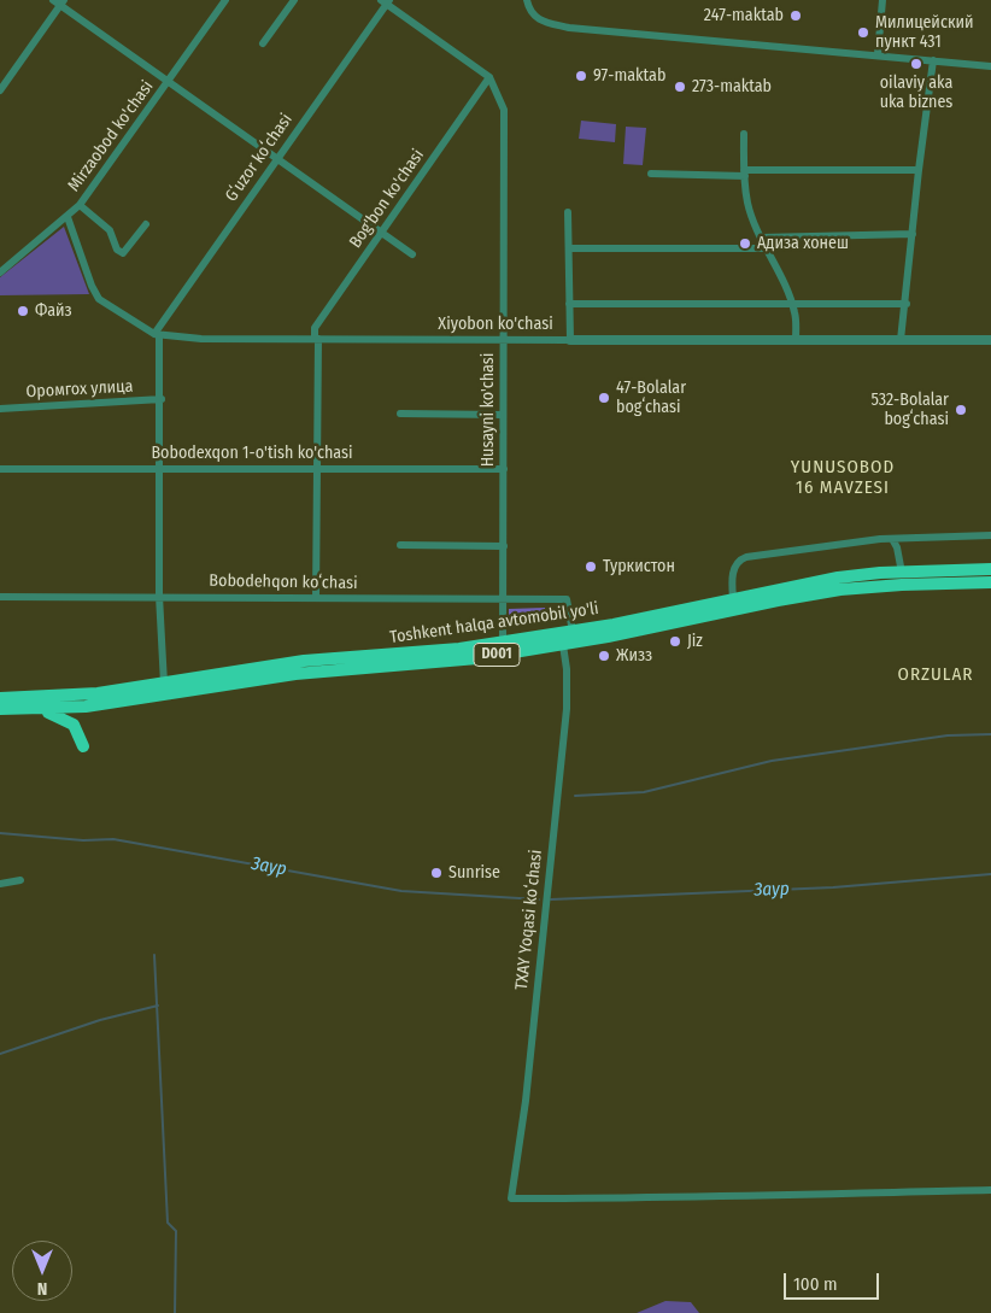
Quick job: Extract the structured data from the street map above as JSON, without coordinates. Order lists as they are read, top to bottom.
{
  "streets": {
    "highway": ["Toshkent halqa avtomobil yo'li", "D001"],
    "street": [
      "Mirzaobod ko'chasi",
      "Gʻuzor koʻchasi",
      "Bog'bon ko'chasi",
      "Xiyobon ko'chasi",
      "Оромгох улица",
      "Husayni ko'chasi",
      "Bobodexqon 1-o'tish ko'chasi",
      "Bobodehqon koʻchasi",
      "TXAY Yoqasi koʻchasi"
    ]
  },
  "crossings": [
    ["Gʻuzor koʻchasi", "Xiyobon ko'chasi"],
    ["Bog'bon ko'chasi", "Xiyobon ko'chasi"],
    ["Bog'bon ko'chasi", "Husayni ko'chasi"],
    ["Bog'bon ko'chasi", "Bobodexqon 1-o'tish ko'chasi"],
    ["Bog'bon ko'chasi", "Bobodehqon koʻchasi"],
    ["Xiyobon ko'chasi", "Husayni ko'chasi"],
    ["Husayni ko'chasi", "Bobodexqon 1-o'tish ko'chasi"],
    ["Husayni ko'chasi", "Bobodehqon koʻchasi"],
    ["Husayni ko'chasi", "Toshkent halqa avtomobil yo'li"],
    ["Bobodehqon koʻchasi", "Toshkent halqa avtomobil yo'li"],
    ["Toshkent halqa avtomobil yo'li", "TXAY Yoqasi koʻchasi"]
  ],
  "districts": ["YUNUSOBOD 16 MAVZESI", "ORZULAR"],
  "water": ["Заур"],
  "places": [
    "247-maktab",
    "Милицейский пункт 431",
    "oilaviy aka uka biznes",
    "97-maktab",
    "273-maktab",
    "Адиза хонеш",
    "Файз",
    "47-Bolalar bogʻchasi",
    "532-Bolalar bogʻchasi",
    "Туркистон",
    "Jiz",
    "Жизз",
    "Sunrise"
  ],
  "scale_bar": "100 m",
  "north": "bottom"
}
